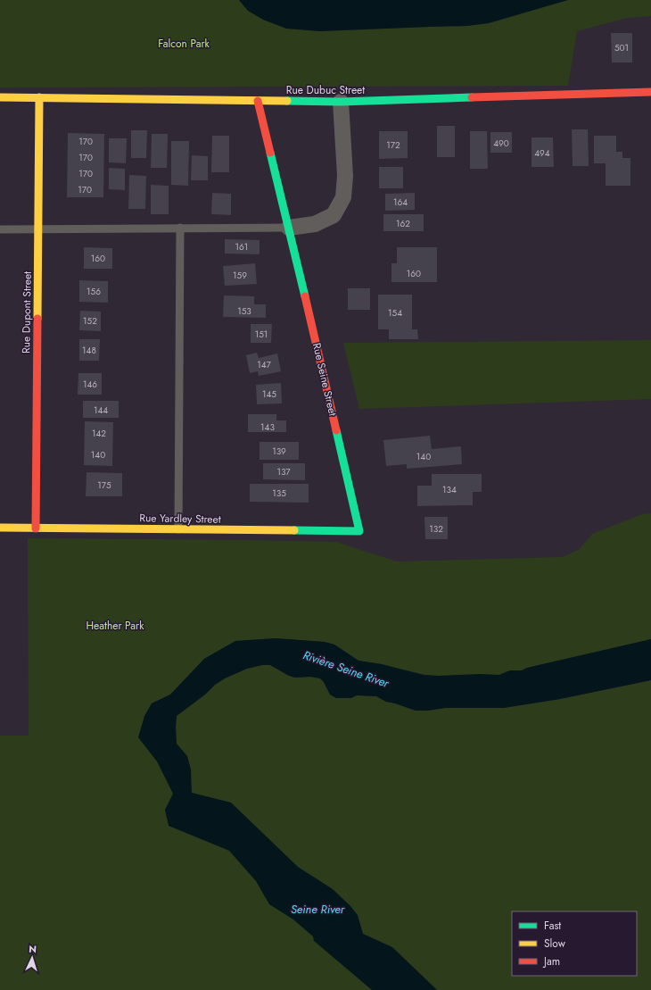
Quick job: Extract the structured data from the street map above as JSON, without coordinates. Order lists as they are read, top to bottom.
{
  "streets": {
    "street": [
      "Rue Dubuc Street",
      "Rue Dupont Street",
      "Rue Seine Street",
      "Rue Yardley Street"
    ]
  },
  "crossings": [
    ["Rue Dubuc Street", "Rue Dupont Street"],
    ["Rue Dubuc Street", "Rue Seine Street"],
    ["Rue Dupont Street", "Rue Yardley Street"],
    ["Rue Seine Street", "Rue Yardley Street"]
  ],
  "water": ["Rivière Seine River", "Seine River"],
  "parks": ["Falcon Park", "Heather Park"],
  "house_numbers": [
    "501",
    "170",
    "490",
    "172",
    "494",
    "170",
    "170",
    "170",
    "164",
    "162",
    "161",
    "160",
    "160",
    "159",
    "156",
    "153",
    "154",
    "152",
    "151",
    "148",
    "147",
    "146",
    "145",
    "144",
    "143",
    "142",
    "139",
    "140",
    "140",
    "137",
    "175",
    "134",
    "135",
    "132"
  ],
  "legend": ["Fast", "Slow", "Jam"],
  "north": "top"
}
